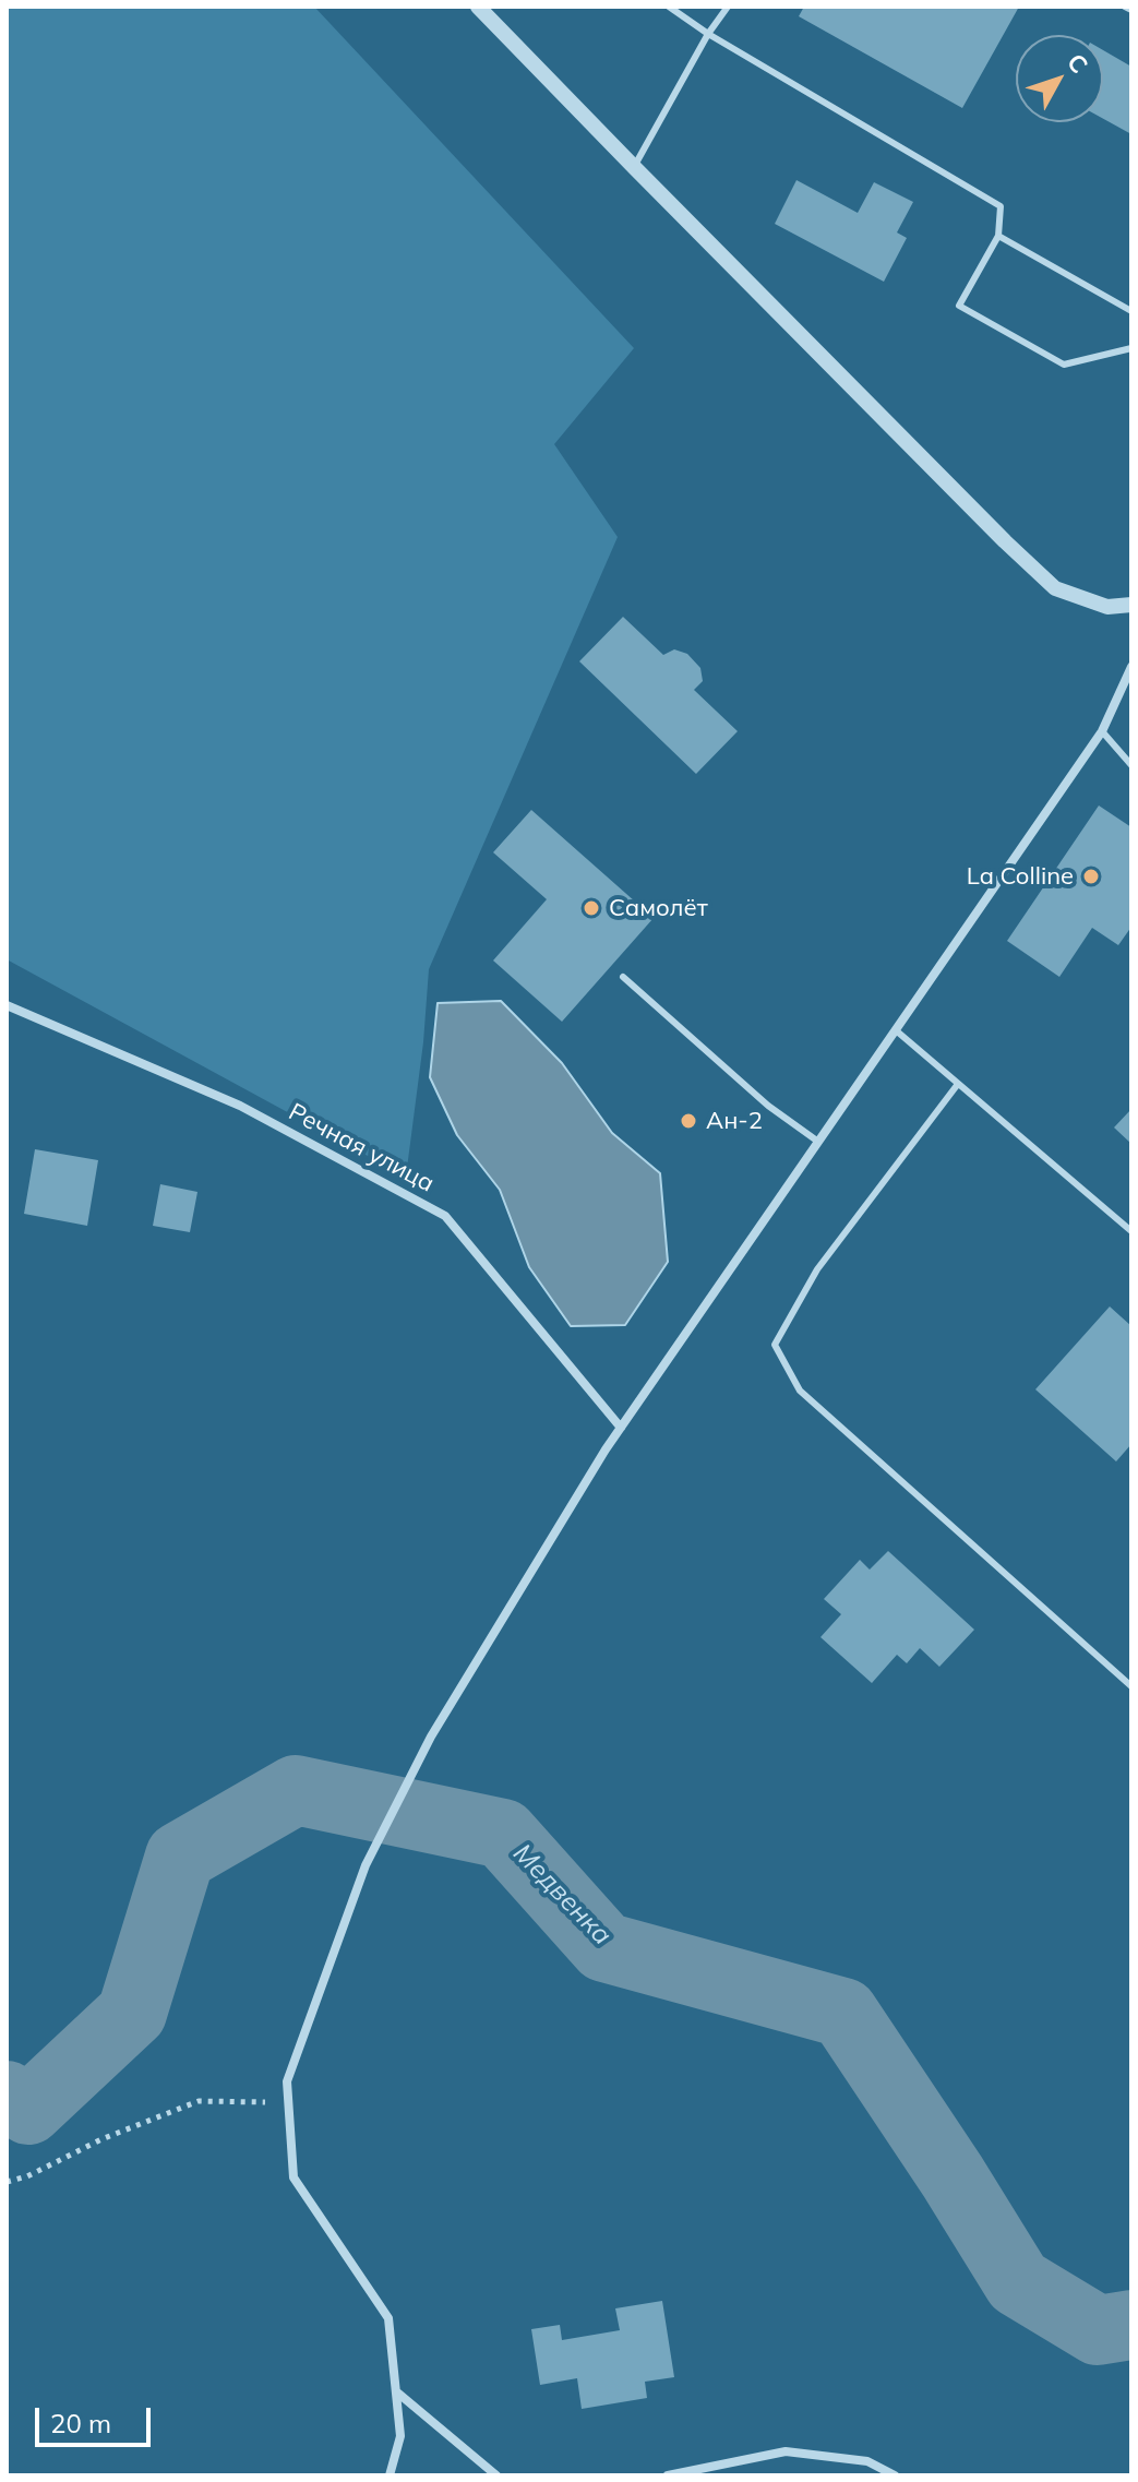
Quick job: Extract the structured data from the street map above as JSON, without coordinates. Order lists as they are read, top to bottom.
{
  "streets": {
    "street": ["Речная улица"]
  },
  "water": ["Медвенка"],
  "places": ["La Colline", "Самолёт", "Ан-2"],
  "scale_bar": "20 m",
  "north": "top right"
}
